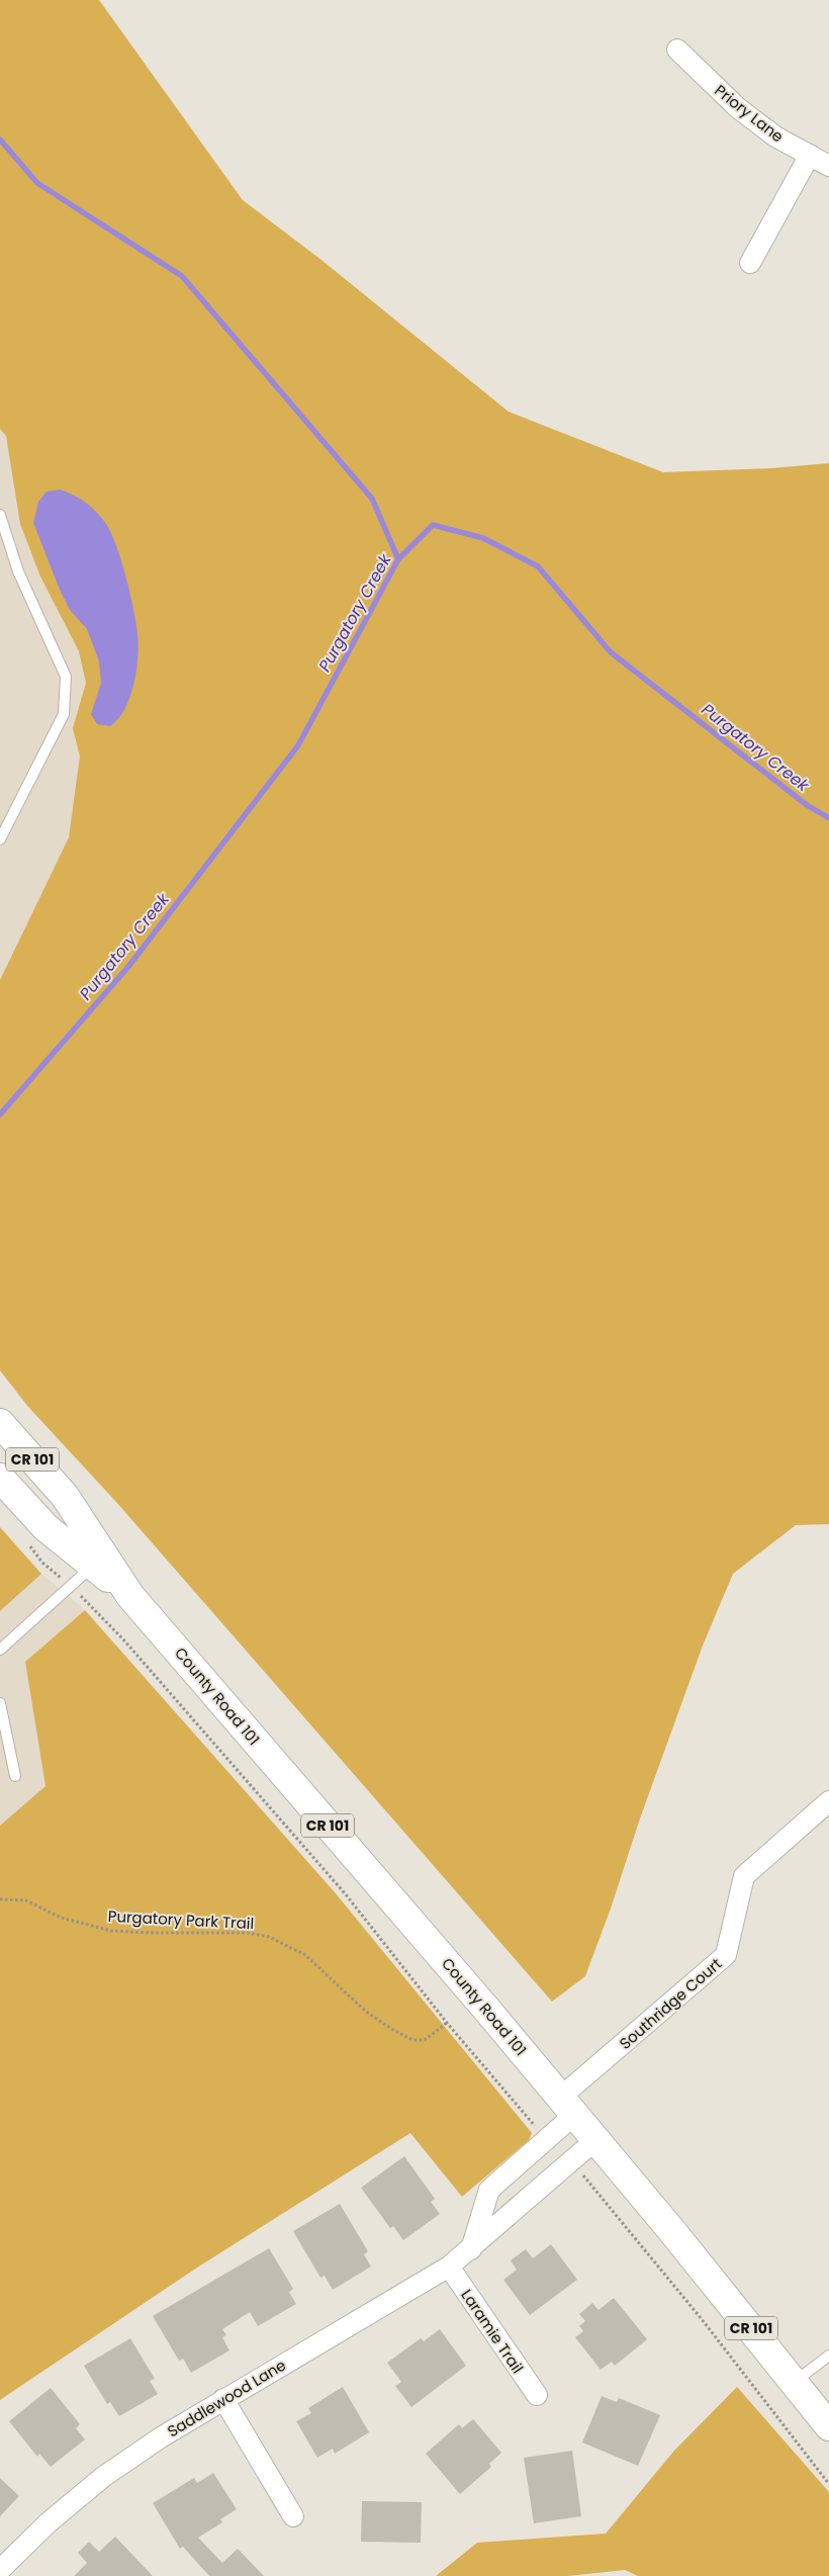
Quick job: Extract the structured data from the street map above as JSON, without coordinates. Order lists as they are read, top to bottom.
{
  "streets": {
    "main road": ["CR 101", "County Road 101"],
    "street": [
      "Priory Lane",
      "Southridge Court",
      "Laramie Trail",
      "Saddlewood Lane"
    ],
    "path": ["Purgatory Park Trail"]
  },
  "crossings": [
    ["County Road 101", "Southridge Court"],
    ["County Road 101", "Saddlewood Lane"],
    ["Laramie Trail", "Saddlewood Lane"]
  ],
  "water": ["Purgatory Creek"]
}
